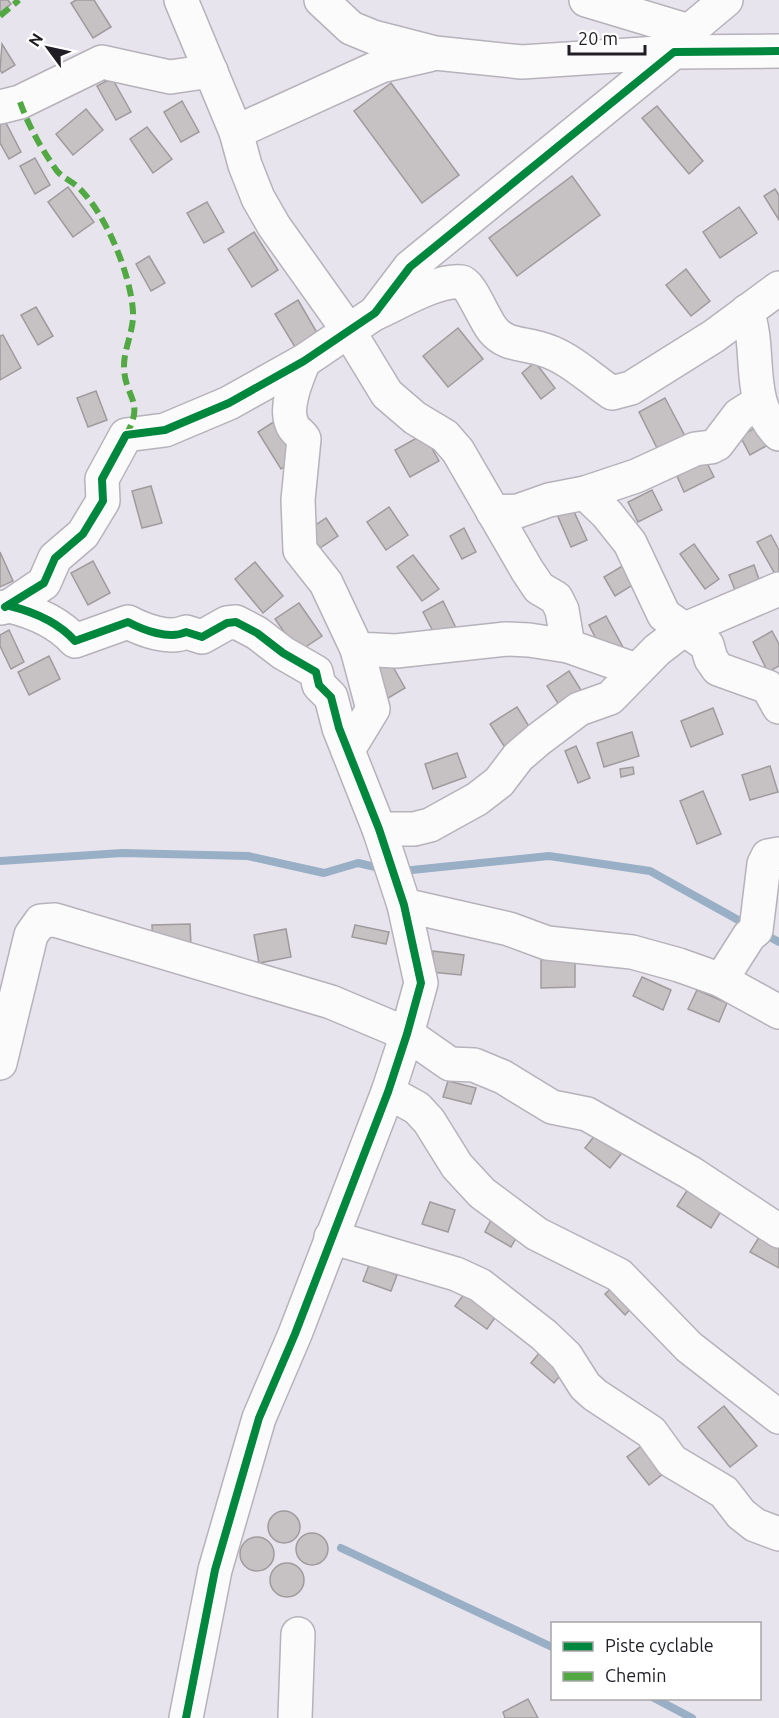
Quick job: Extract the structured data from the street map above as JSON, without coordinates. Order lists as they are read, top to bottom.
{
  "legend": ["Piste cyclable", "Chemin"],
  "scale_bar": "20 m",
  "north": "top left"
}
